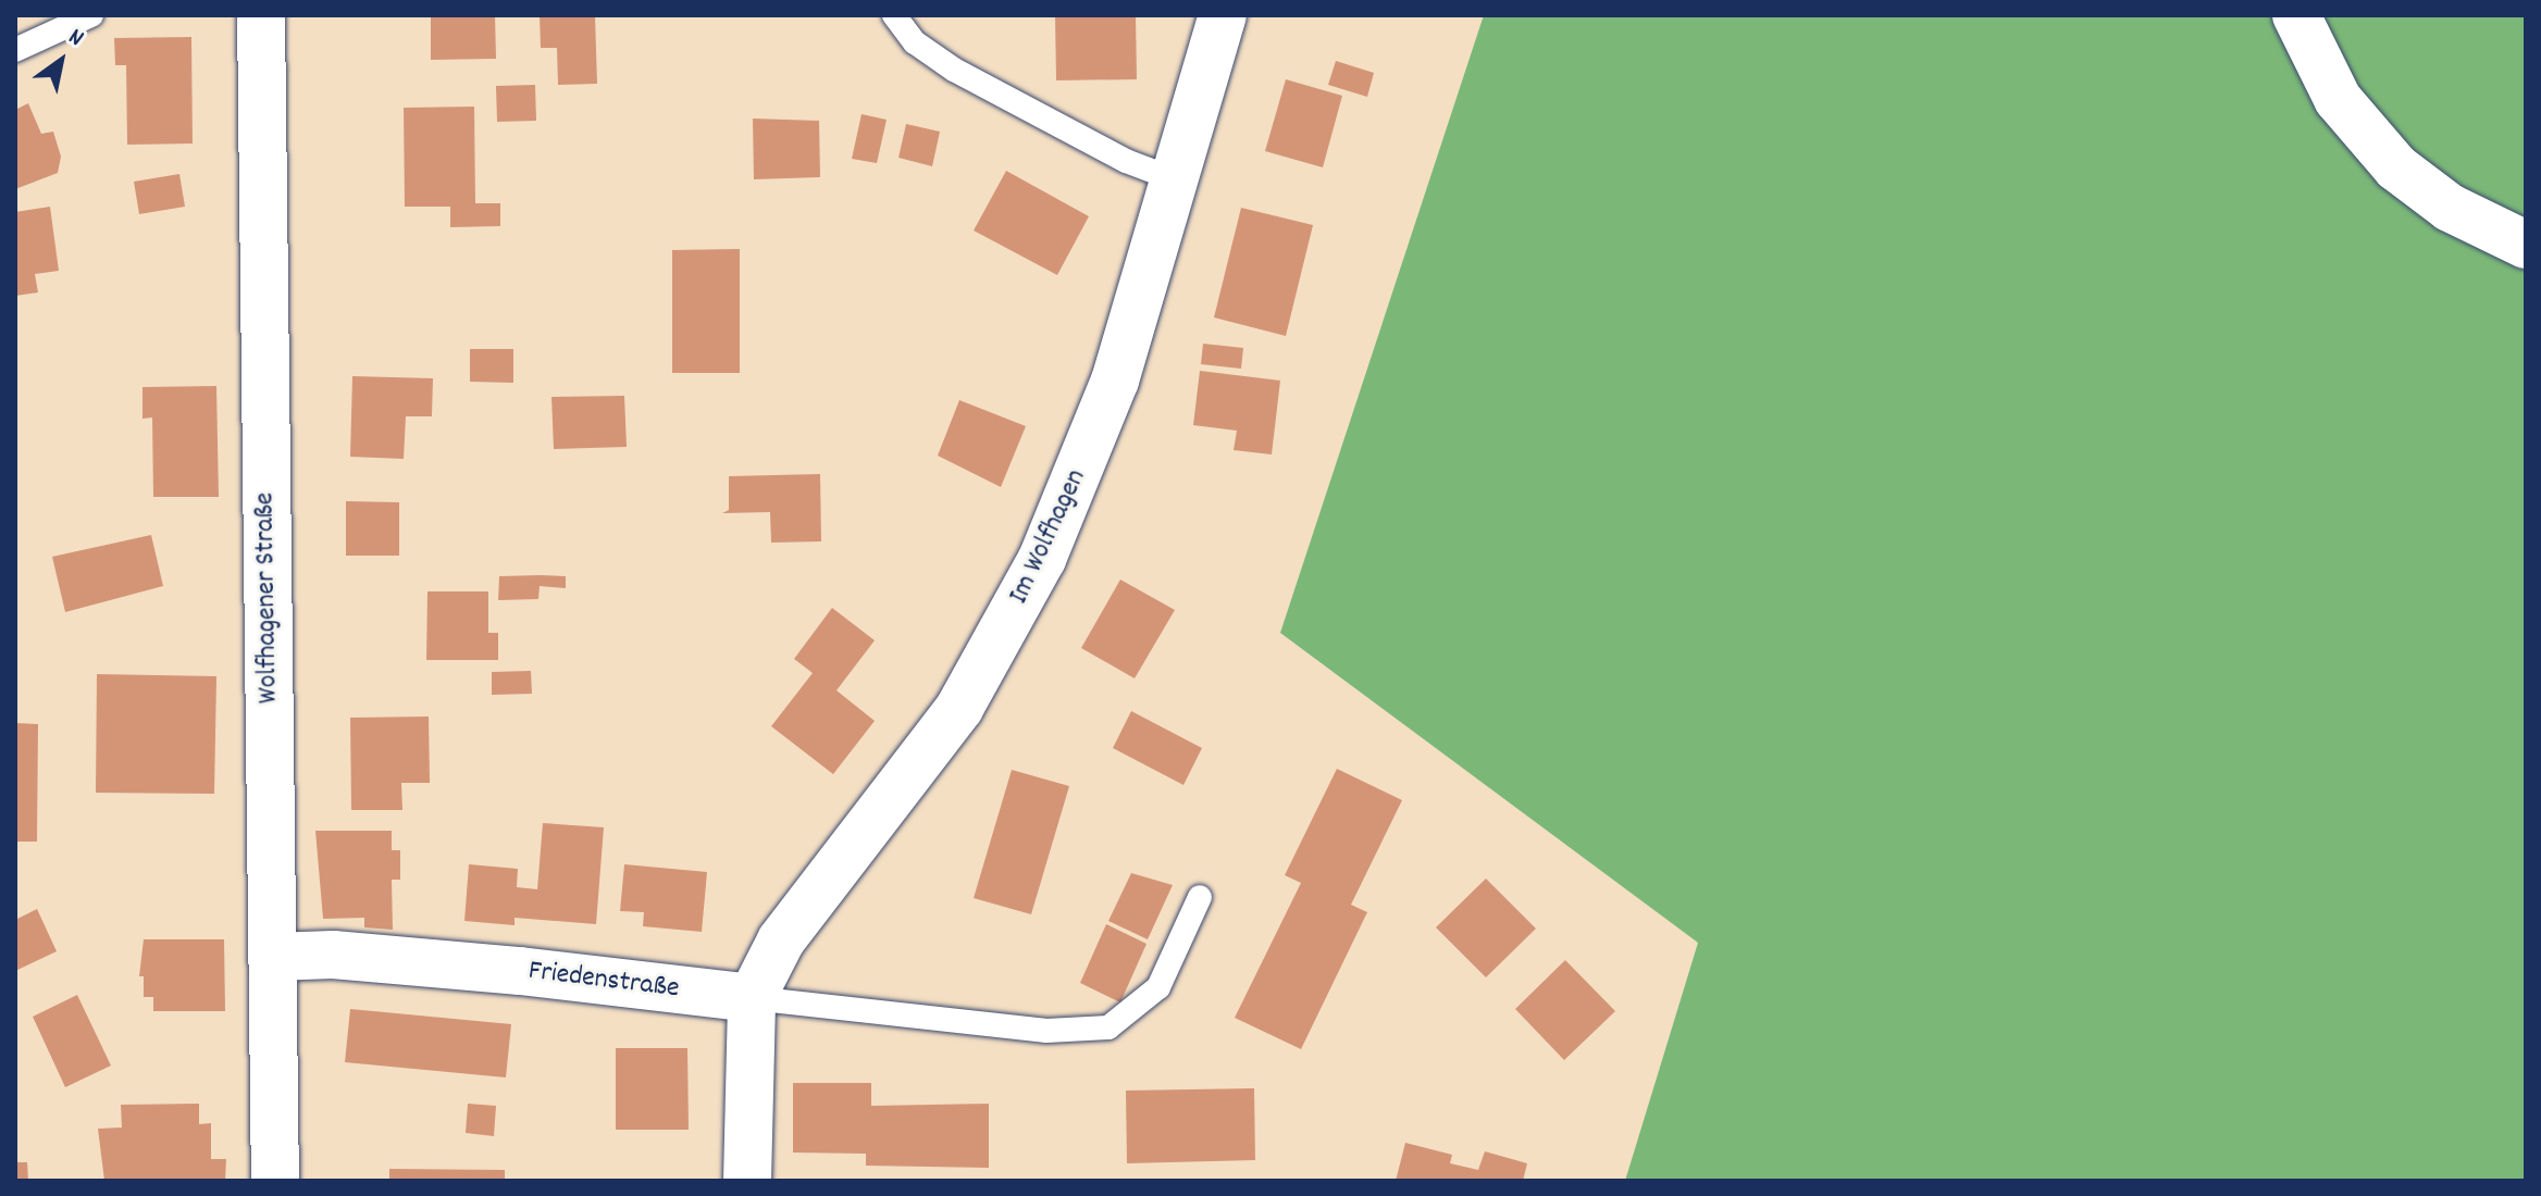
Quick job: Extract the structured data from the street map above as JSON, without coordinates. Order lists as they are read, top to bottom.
{
  "streets": {
    "street": ["Im Wolfhagen", "Wolfhagener Straße", "Friedenstraße"]
  },
  "crossings": [
    ["Im Wolfhagen", "Friedenstraße"],
    ["Wolfhagener Straße", "Friedenstraße"]
  ],
  "north": "top right"
}
